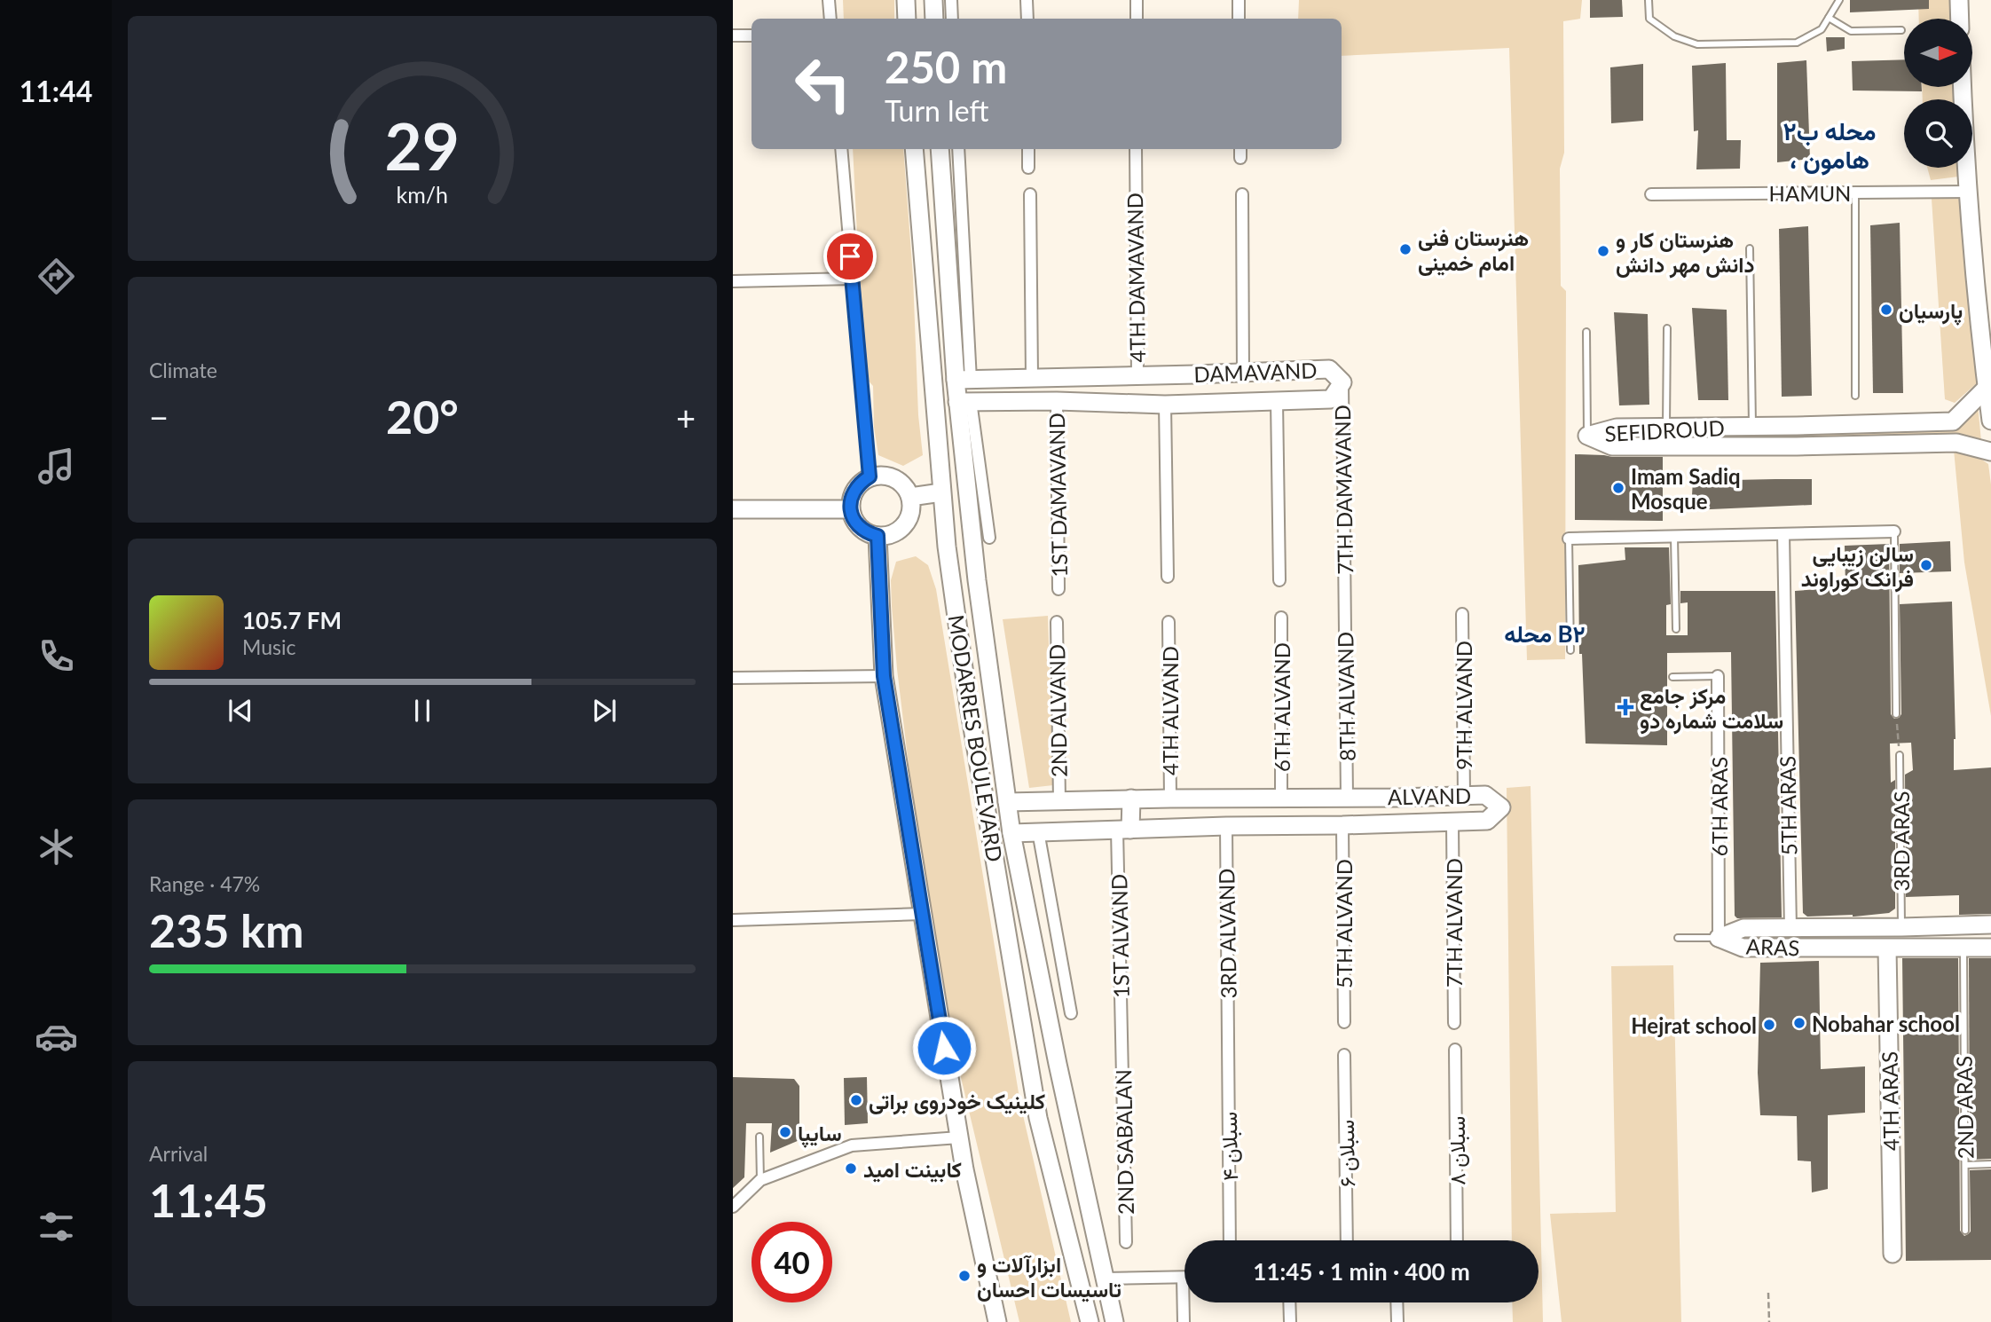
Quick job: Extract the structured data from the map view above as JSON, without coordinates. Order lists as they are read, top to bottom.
{
  "streets": {
    "street": [
      "HAMUN",
      "4TH DAMAVAND",
      "DAMAVAND",
      "SEFIDROUD",
      "7TH DAMAVAND",
      "1ST DAMAVAND",
      "8TH ALVAND",
      "9TH ALVAND",
      "6TH ALVAND",
      "2ND ALVAND",
      "4TH ALVAND",
      "MODARRES BOULEVARD",
      "ALVAND",
      "5TH ARAS",
      "6TH ARAS",
      "7TH ALVAND",
      "5TH ALVAND",
      "3RD ALVAND",
      "1ST ALVAND",
      "ARAS",
      "4TH ARAS",
      "2ND SABALAN",
      "سبلان ۴",
      "سبلان ۸",
      "سبلان ۶"
    ],
    "lane": ["3RD ARAS", "2ND ARAS"]
  },
  "crossings": [
    ["4TH DAMAVAND", "DAMAVAND"],
    ["DAMAVAND", "7TH DAMAVAND"],
    ["DAMAVAND", "1ST DAMAVAND"],
    ["DAMAVAND", "MODARRES BOULEVARD"],
    ["7TH DAMAVAND", "8TH ALVAND"],
    ["8TH ALVAND", "ALVAND"],
    ["9TH ALVAND", "ALVAND"],
    ["6TH ALVAND", "ALVAND"],
    ["2ND ALVAND", "ALVAND"],
    ["4TH ALVAND", "ALVAND"],
    ["MODARRES BOULEVARD", "ALVAND"],
    ["ALVAND", "7TH ALVAND"],
    ["ALVAND", "5TH ALVAND"],
    ["ALVAND", "3RD ALVAND"],
    ["ALVAND", "1ST ALVAND"],
    ["5TH ARAS", "ARAS"],
    ["6TH ARAS", "ARAS"],
    ["3RD ARAS", "ARAS"],
    ["3RD ALVAND", "سبلان ۴"],
    ["1ST ALVAND", "2ND SABALAN"],
    ["ARAS", "4TH ARAS"],
    ["ARAS", "2ND ARAS"]
  ],
  "districts": ["محله ب۲ ، هامون", "محله B۲"],
  "places": {
    "other": [
      "هنرستان فنی امام خمینی",
      "هنرستان کار و دانش مهر دانش",
      "پارسیان",
      "Imam Sadiq Mosque",
      "سالن زیبایی فرانک کوراوند",
      "Nobahar school",
      "Hejrat school",
      "کلینیک خودروی براتی",
      "سایپا",
      "کابینت امید",
      "ابزارآلات و تاسیسات احسان"
    ],
    "health": ["مرکز جامع سلامت شماره دو"]
  },
  "north": "right",
  "page": {
    "tabs": "11:44",
    "turn": ["250 m", "Turn left"],
    "tile": [
      "Climate",
      ["Range · 47%", "235 km"],
      ["Arrival", "11:45"]
    ],
    "heat": ["−", "20°", "+"],
    "song": ["105.7 FM", "Music"],
    "limit": "40",
    "trip": "11:45 · 1 min · 400 m",
    "gauge": ["29", "km/h"]
  }
}
